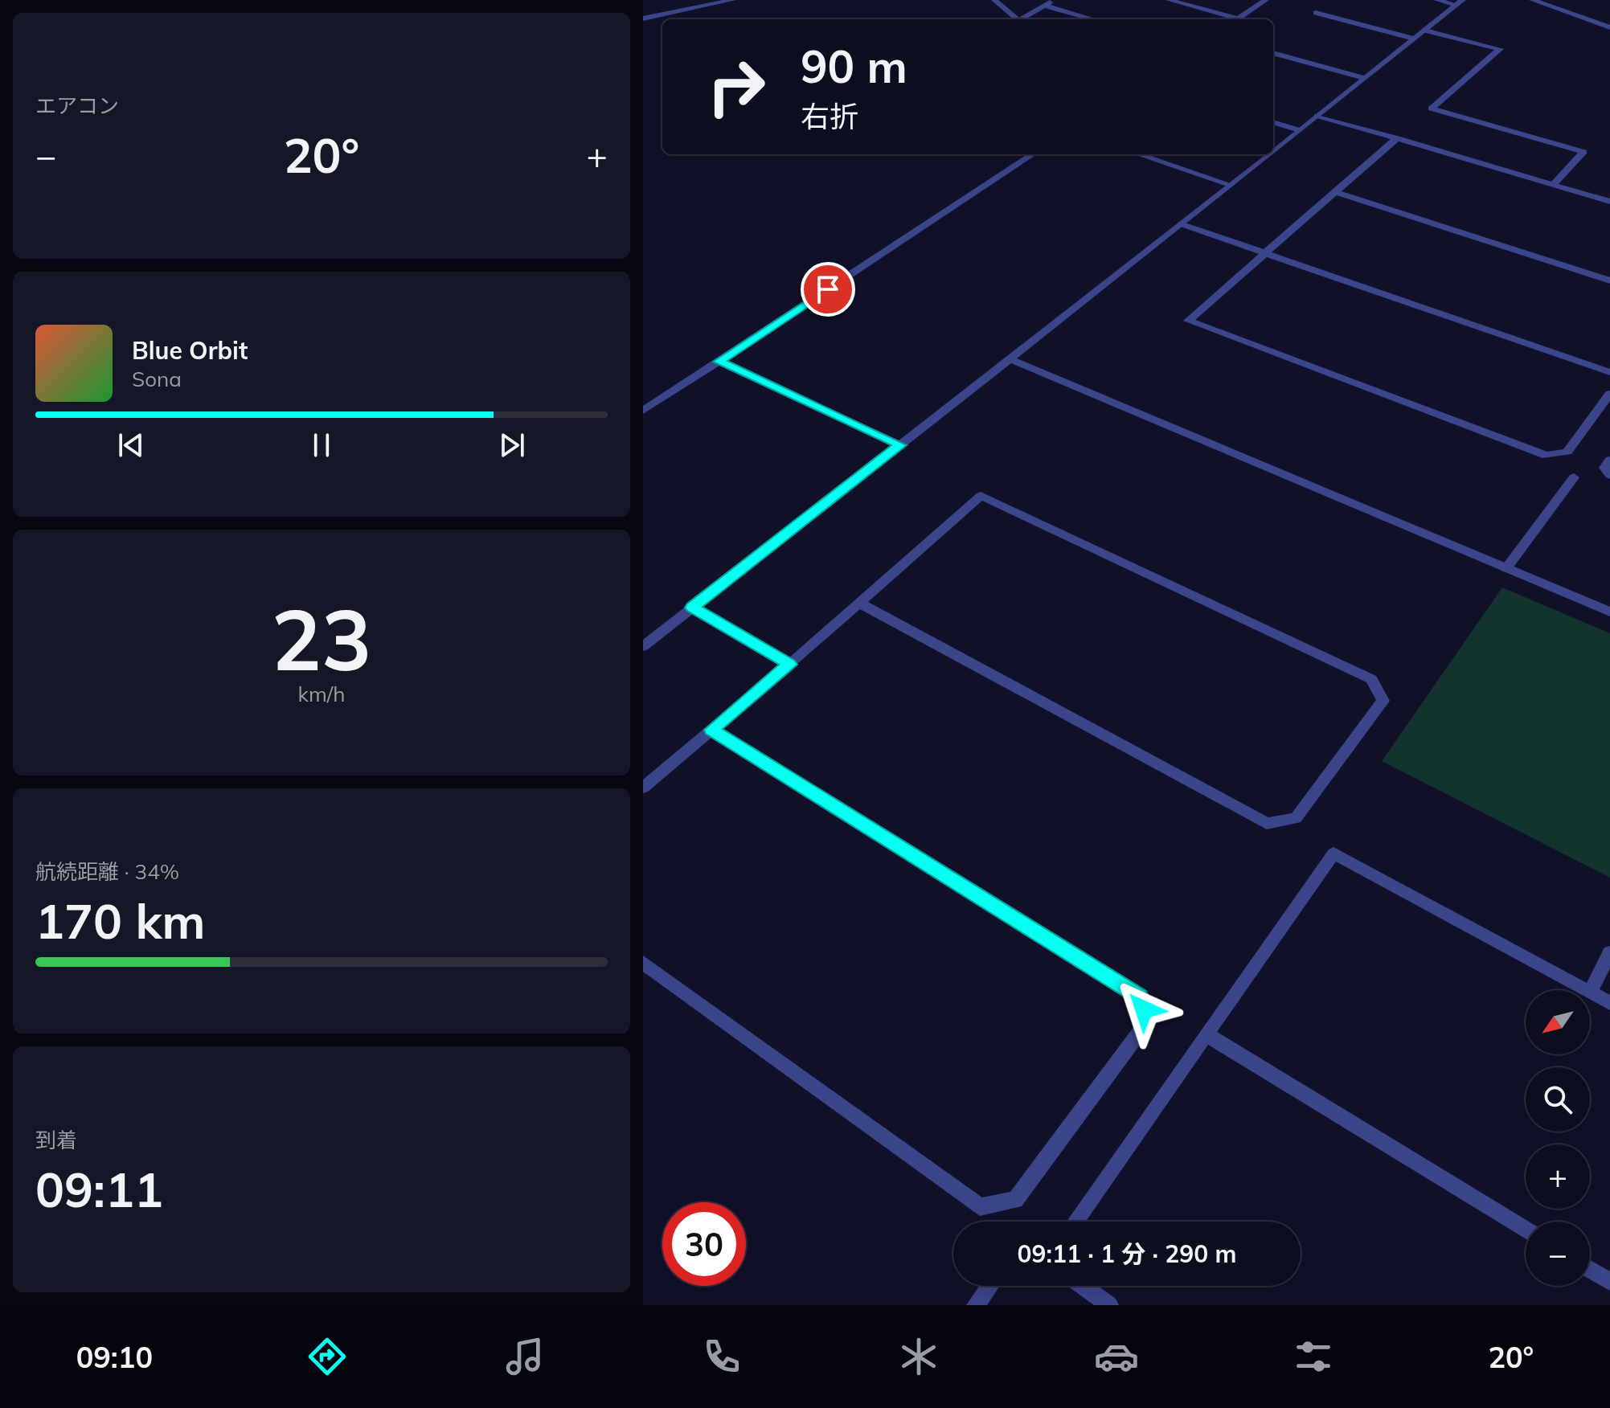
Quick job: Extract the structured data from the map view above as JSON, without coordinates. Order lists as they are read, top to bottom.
{
  "north": "bottom left",
  "page": {
    "tile": [
      "エアコン",
      ["23", "km/h"],
      ["航続距離 · 34%", "170 km"],
      ["到着", "09:11"]
    ],
    "turn": ["90 m", "右折"],
    "heat": ["−", "20°", "+"],
    "song": ["Blue Orbit", "Sona"],
    "map_buttons": ["+", "−"],
    "limit": "30",
    "trip": "09:11 · 1 分 · 290 m",
    "tabs": ["09:10", "20°"]
  }
}
